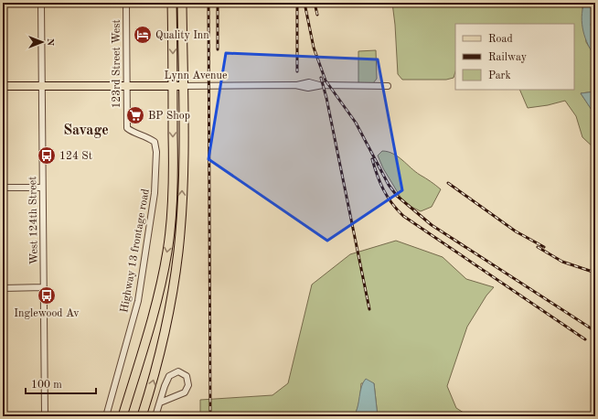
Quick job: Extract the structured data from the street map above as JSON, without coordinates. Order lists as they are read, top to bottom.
{
  "streets": {
    "main road": ["Lynn Avenue"],
    "street": ["123rd Street West", "West 124th Street", "Highway 13 frontage road"]
  },
  "crossings": [
    ["123rd Street West", "Lynn Avenue"],
    ["123rd Street West", "Highway 13 frontage road"],
    ["Lynn Avenue", "West 124th Street"]
  ],
  "districts": ["Savage"],
  "places": {
    "hotel": ["Quality Inn"],
    "supermarket": ["BP Shop"],
    "bus stop": ["124 St", "Inglewood Av"]
  },
  "legend": ["Road", "Railway", "Park"],
  "scale_bar": "100 m",
  "north": "right"
}
